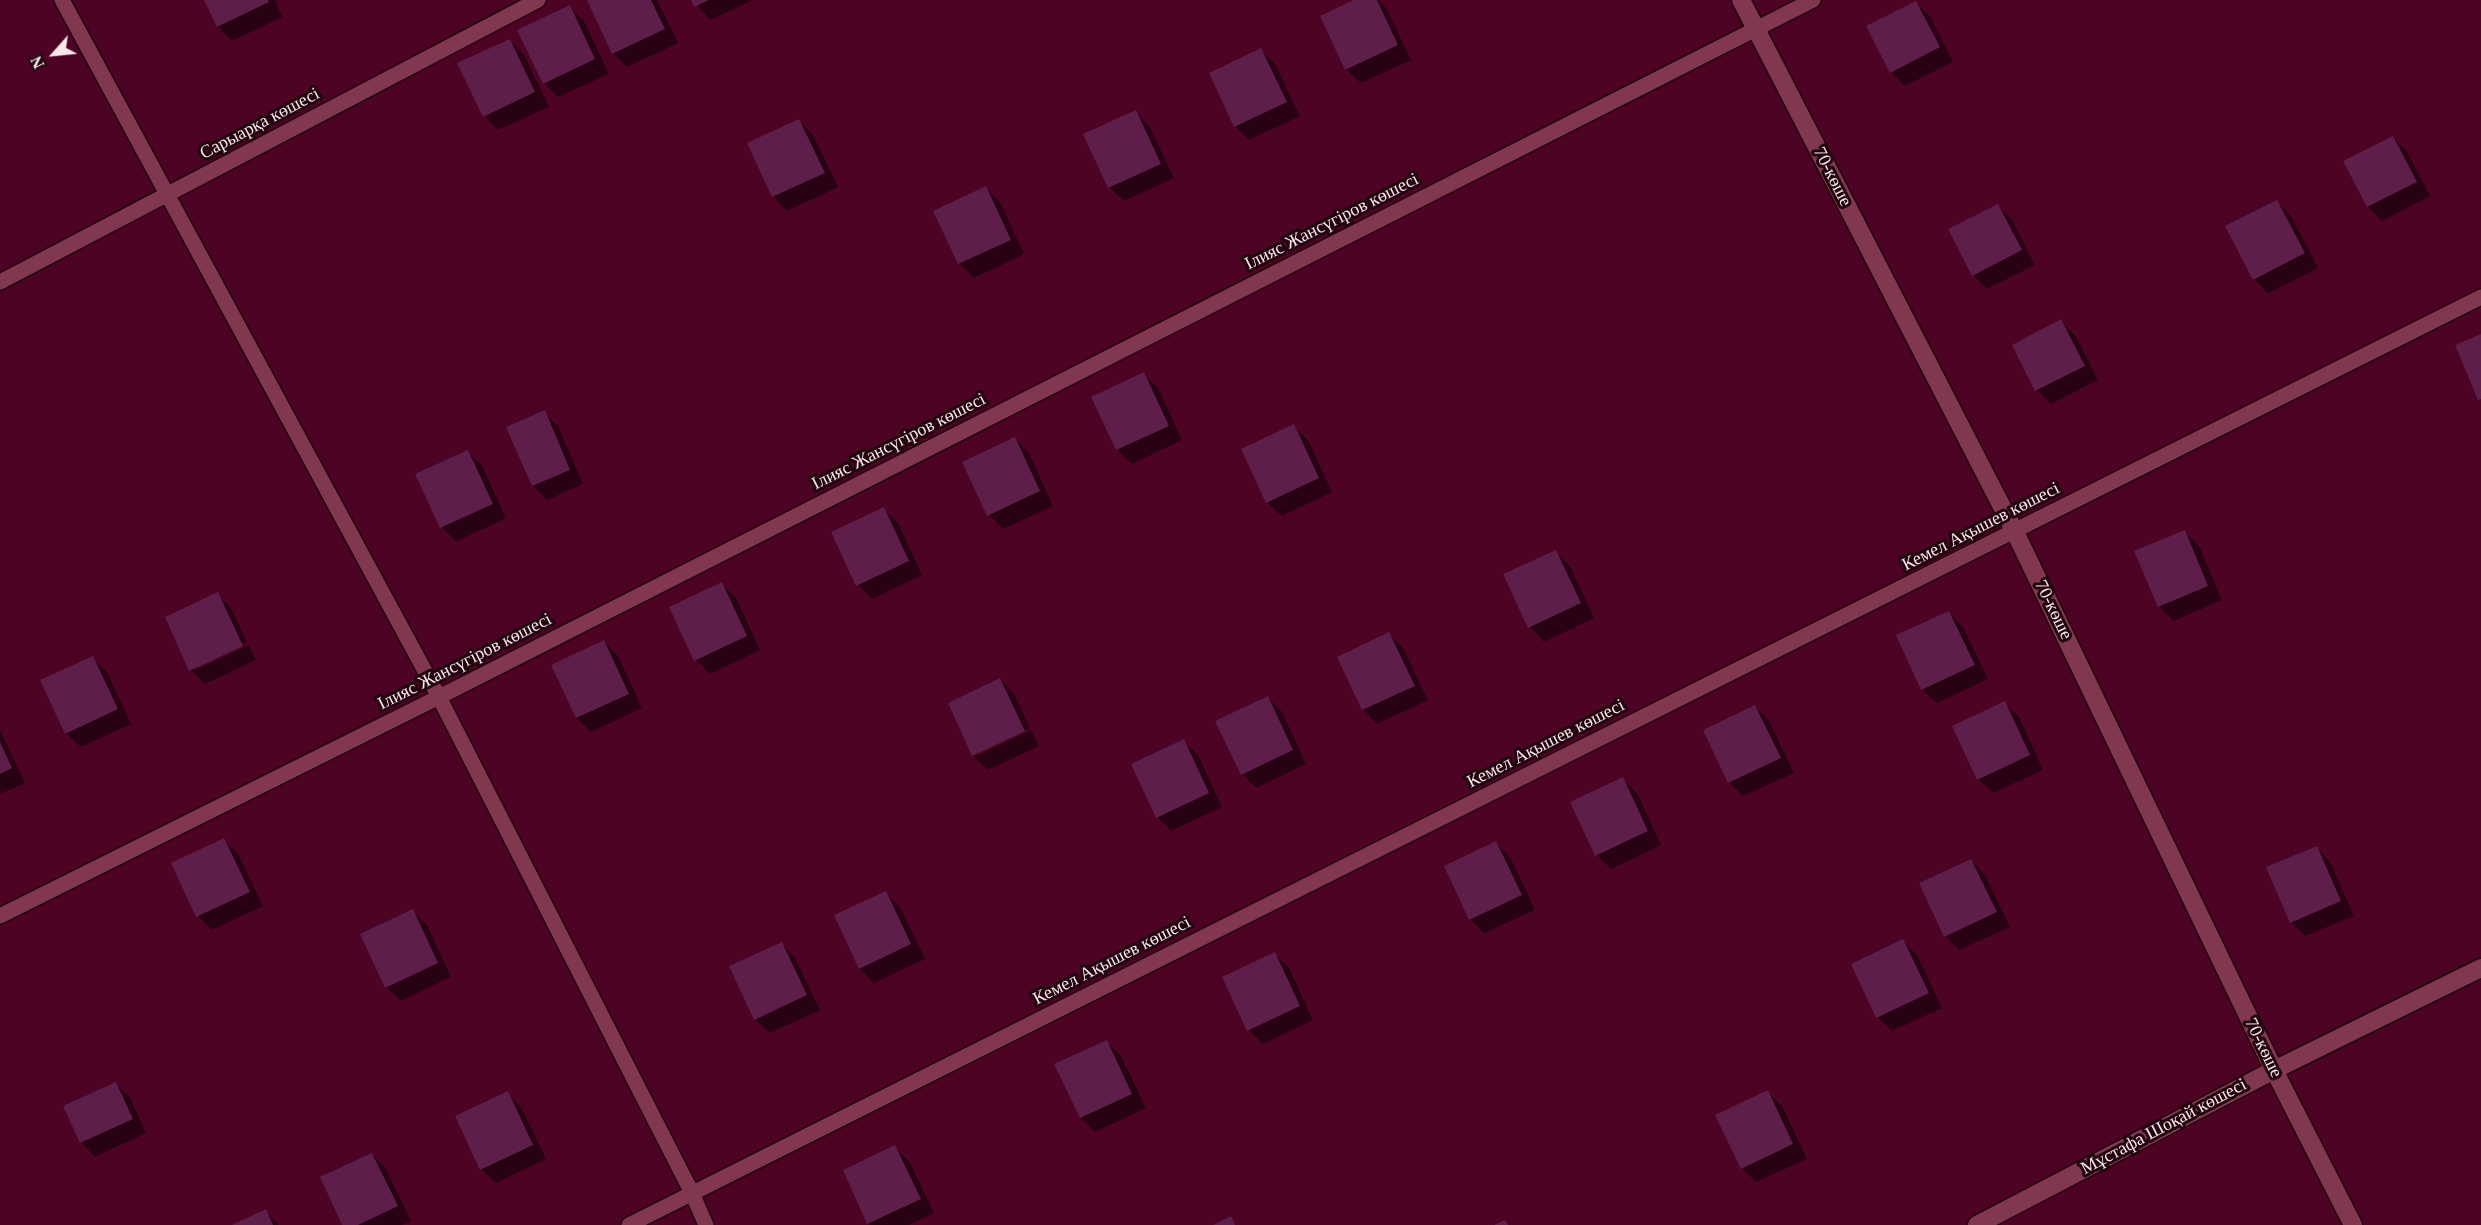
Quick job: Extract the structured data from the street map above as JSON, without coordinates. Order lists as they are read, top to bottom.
{
  "streets": {
    "street": ["70-көше", "Мұстафа Шоқай көшесі"],
    "lane": ["Сарыарқа көшесі", "Ілияс Жансүгіров көшесі", "Кемел Ақышев көшесі"]
  },
  "crossings": [
    ["70-көше", "Ілияс Жансүгіров көшесі"],
    ["70-көше", "Кемел Ақышев көшесі"],
    ["70-көше", "Мұстафа Шоқай көшесі"]
  ],
  "north": "bottom left"
}
